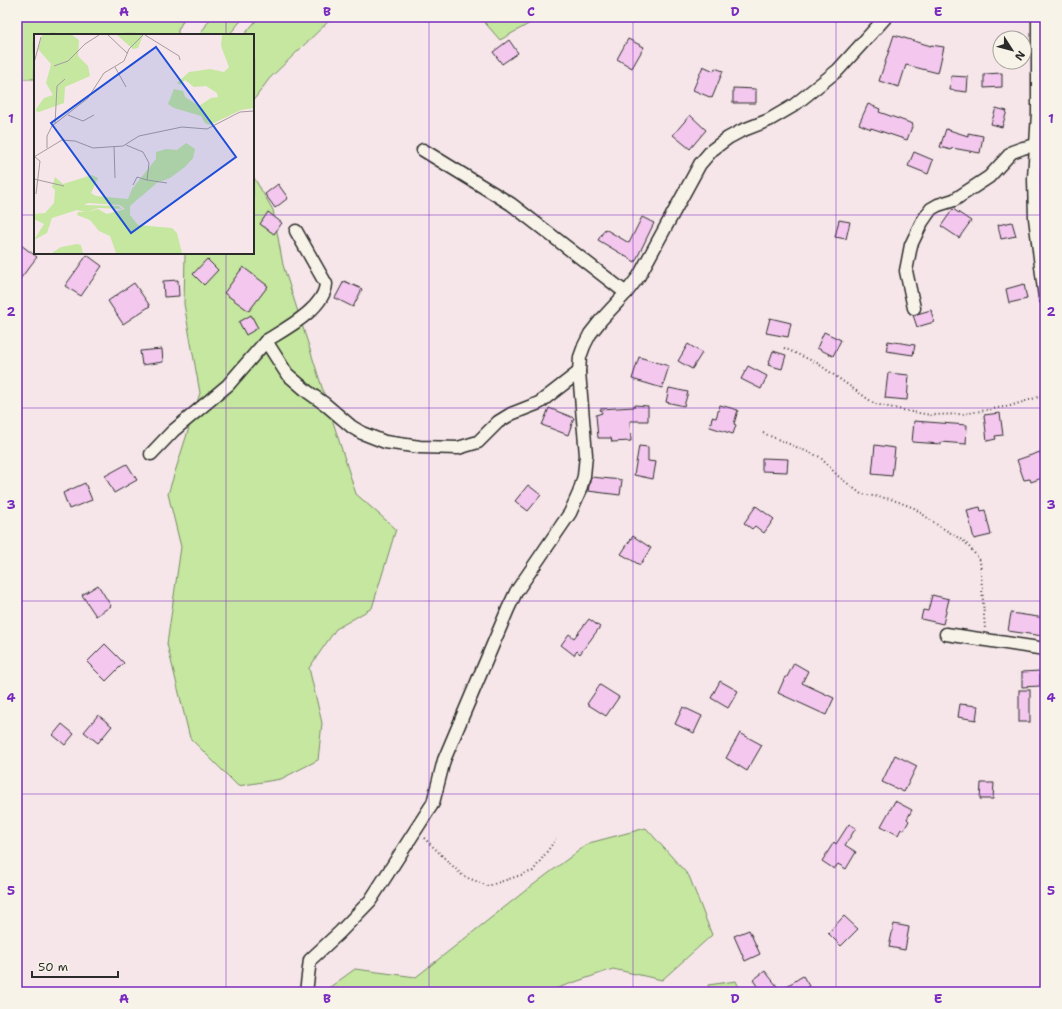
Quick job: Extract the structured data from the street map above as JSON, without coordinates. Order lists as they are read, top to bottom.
{
  "scale_bar": "50 m",
  "north": "bottom right",
  "grid": {
    "columns": [
      "A",
      "B",
      "C",
      "D",
      "E"
    ],
    "rows": [
      "1",
      "2",
      "3",
      "4",
      "5"
    ]
  }
}
